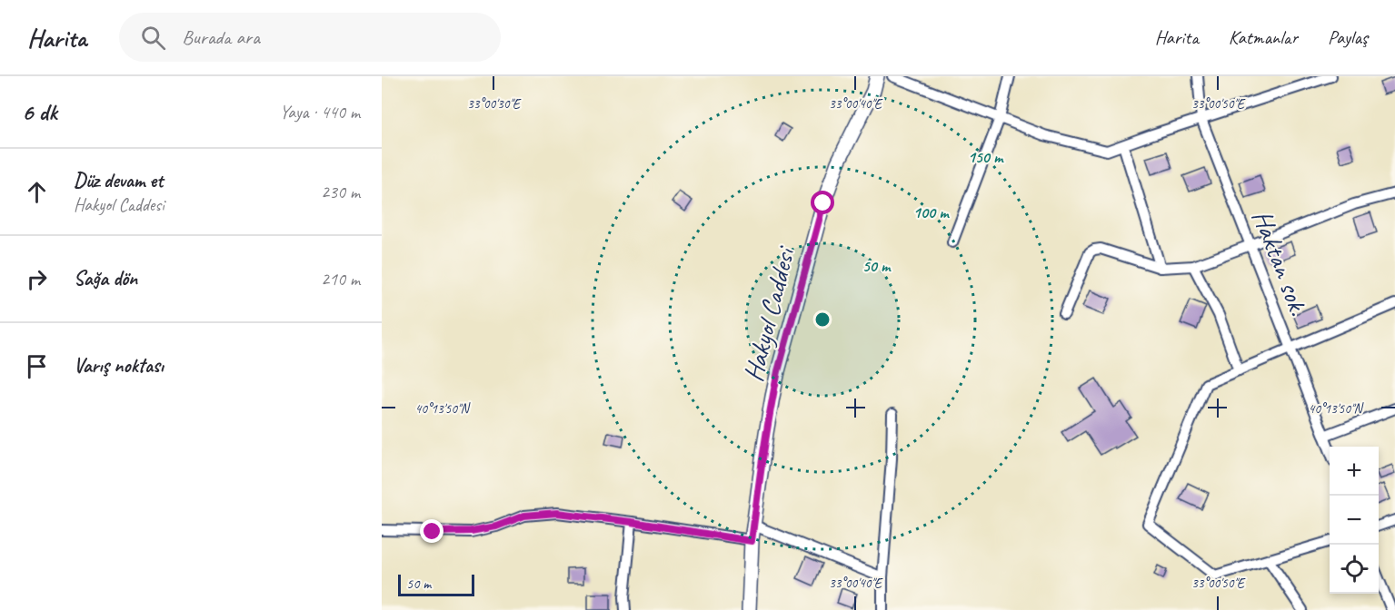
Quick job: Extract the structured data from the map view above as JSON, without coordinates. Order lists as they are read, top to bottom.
{
  "streets": {
    "street": ["Haktan sok.", "Hakyol Caddesi"]
  },
  "scale_bar": "50 m",
  "page": {
    "header": "Harita",
    "search": "Burada ara",
    "nav": ["Harita", "Katmanlar", "Paylaş"],
    "heading": ["6 dk", "Yaya · 440 m"],
    "list": [
      ["Düz devam et", "Hakyol Caddesi", "230 m"],
      ["Sağa dön", "210 m"],
      "Varış noktası"
    ],
    "map_buttons": ["+", "−"],
    "scale": "50 m"
  },
  "coordinates": [
    "33°00'30\"E",
    "33°00'40\"E",
    "33°00'50\"E",
    "40°13'50\"N"
  ],
  "rings": ["150 m", "100 m", "50 m"]
}
